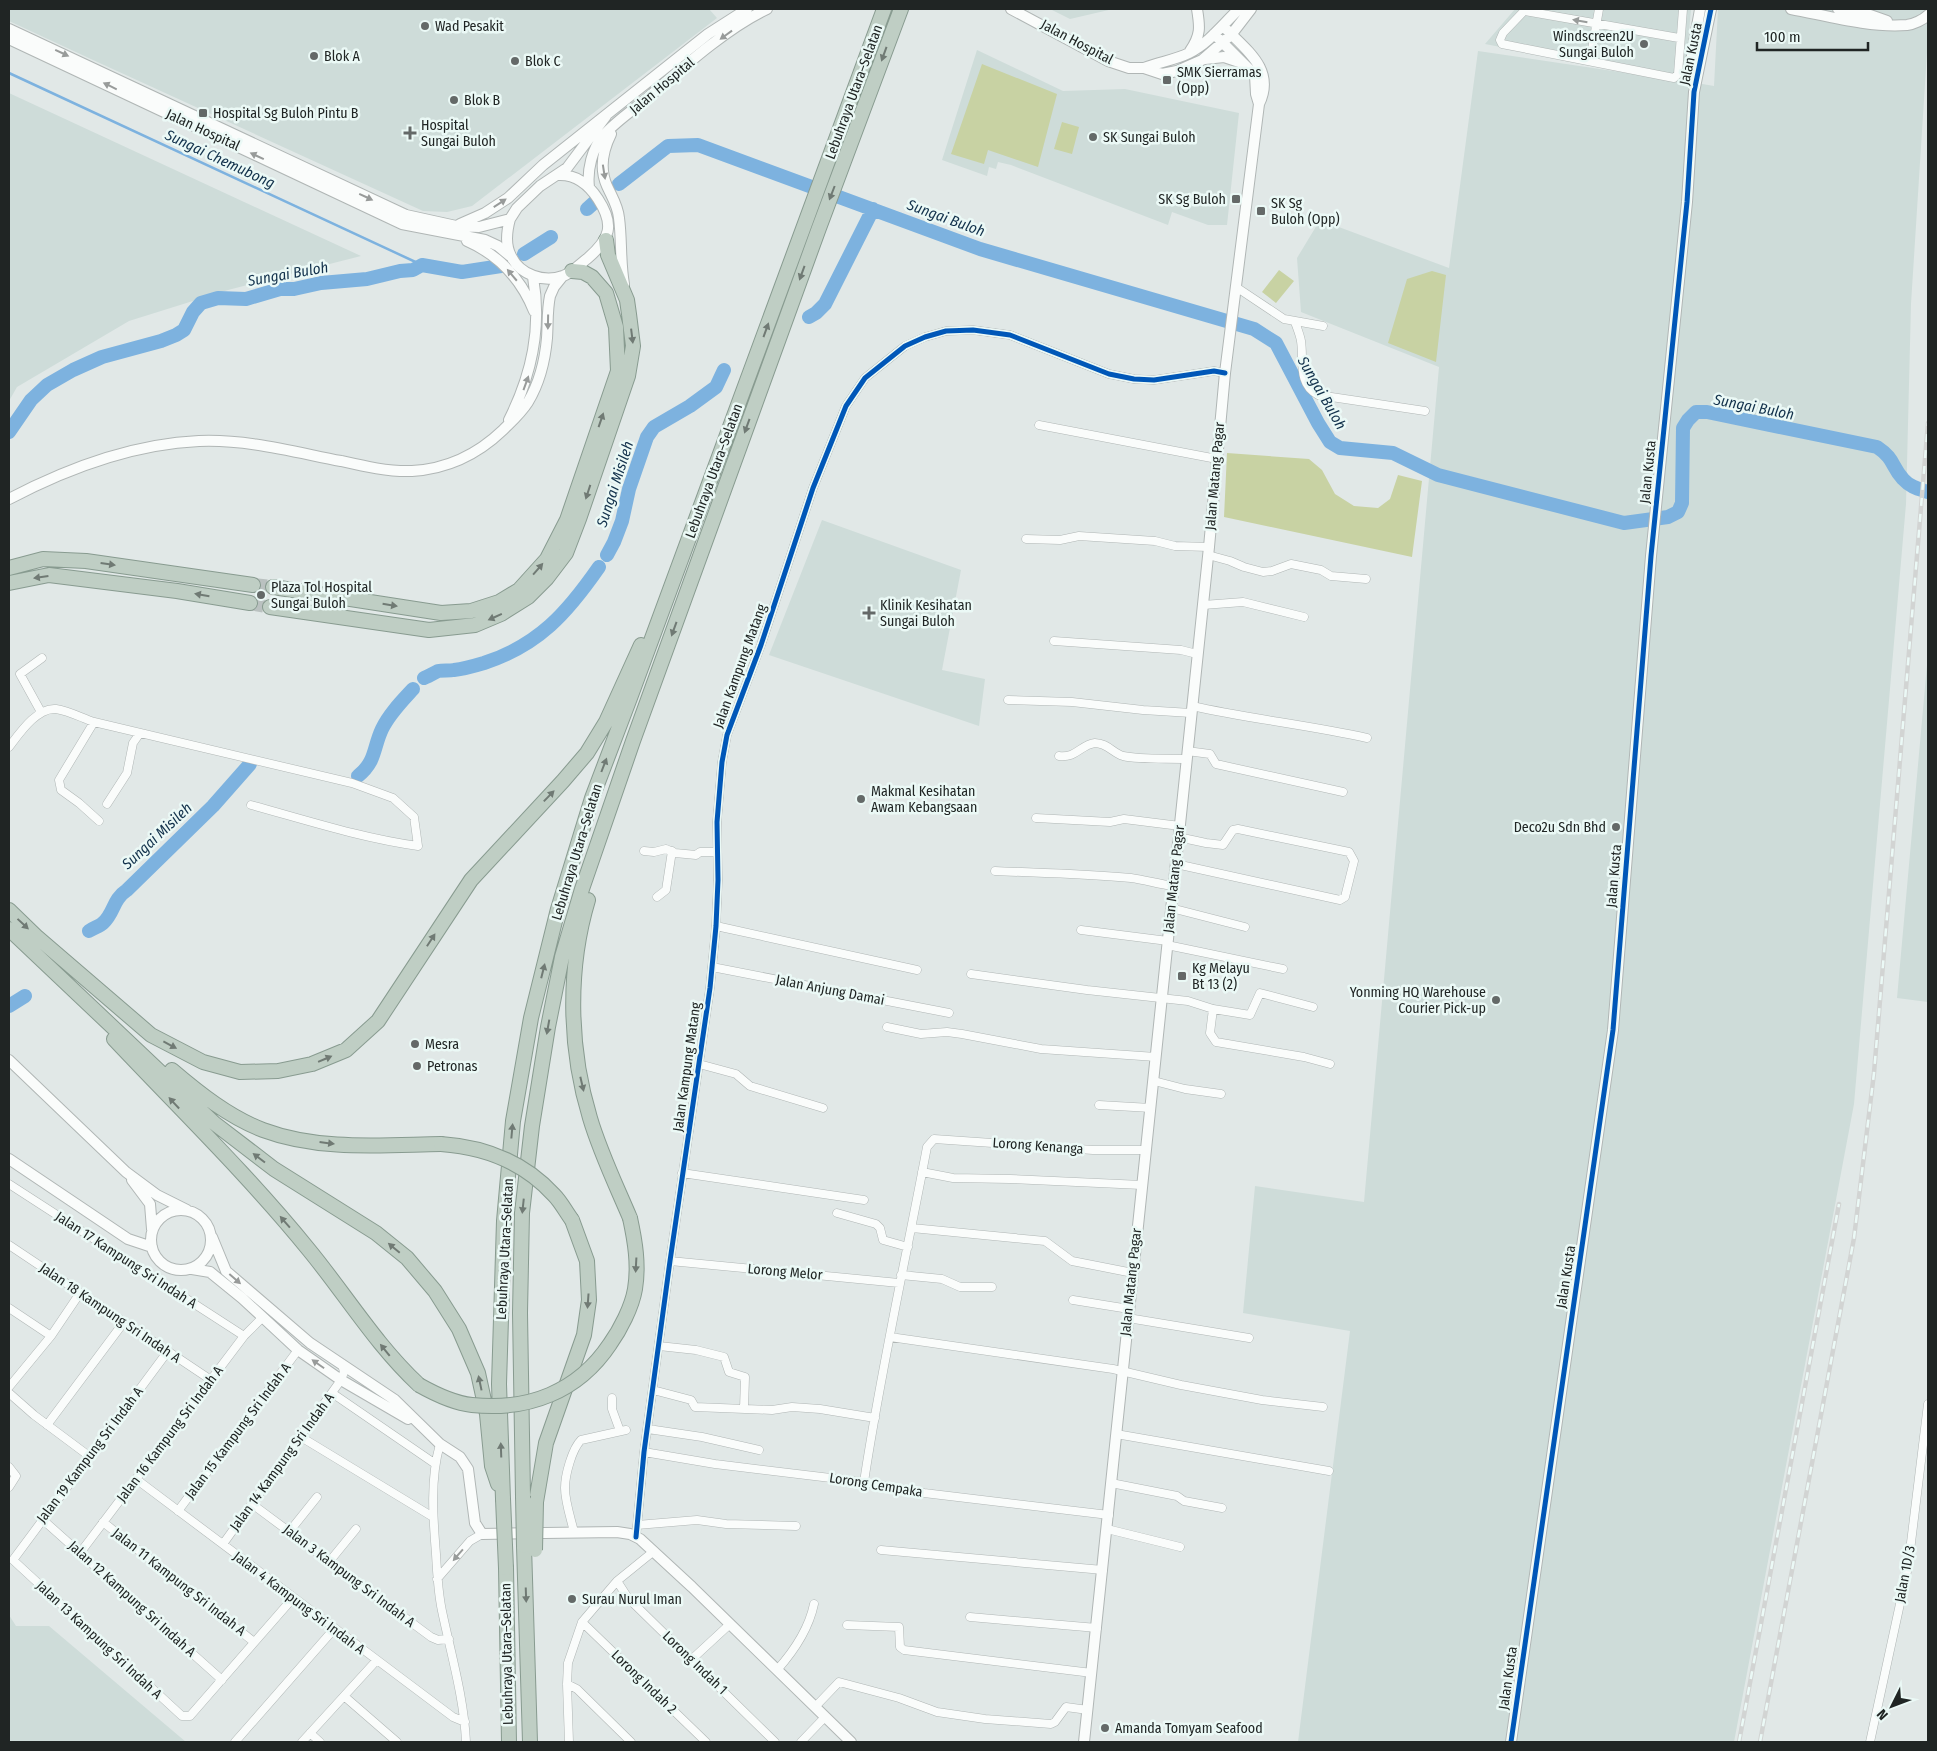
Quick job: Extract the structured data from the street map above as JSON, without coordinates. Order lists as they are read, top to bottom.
{
  "streets": {
    "highway": ["Lebuhraya Utara–Selatan"],
    "main road": ["Jalan Hospital", "Jalan Kusta", "Jalan Matang Pagar"],
    "street": [
      "Jalan Kampung Matang",
      "Jalan Anjung Damai",
      "Lorong Kenanga",
      "Jalan 17 Kampung Sri Indah A",
      "Lorong Melor",
      "Jalan 18 Kampung Sri Indah A",
      "Jalan 15 Kampung Sri Indah A",
      "Jalan 16 Kampung Sri Indah A",
      "Jalan 19 Kampung Sri Indah A",
      "Jalan 14 Kampung Sri Indah A",
      "Lorong Cempaka",
      "Jalan 1D/3",
      "Jalan 3 Kampung Sri Indah A",
      "Jalan 11 Kampung Sri Indah A",
      "Jalan 12 Kampung Sri Indah A",
      "Jalan 4 Kampung Sri Indah A",
      "Jalan 13 Kampung Sri Indah A",
      "Lorong Indah 1",
      "Lorong Indah 2"
    ]
  },
  "crossings": [
    ["Jalan Matang Pagar", "Jalan Kampung Matang"],
    ["Jalan Matang Pagar", "Lorong Kenanga"],
    ["Jalan Matang Pagar", "Lorong Cempaka"],
    ["Jalan Kampung Matang", "Jalan Anjung Damai"],
    ["Jalan Kampung Matang", "Lorong Melor"],
    ["Jalan Kampung Matang", "Lorong Cempaka"],
    ["Jalan 17 Kampung Sri Indah A", "Jalan 16 Kampung Sri Indah A"],
    ["Jalan 18 Kampung Sri Indah A", "Jalan 16 Kampung Sri Indah A"],
    ["Jalan 18 Kampung Sri Indah A", "Jalan 19 Kampung Sri Indah A"],
    ["Jalan 15 Kampung Sri Indah A", "Jalan 4 Kampung Sri Indah A"],
    ["Jalan 16 Kampung Sri Indah A", "Jalan 11 Kampung Sri Indah A"],
    ["Jalan 16 Kampung Sri Indah A", "Jalan 12 Kampung Sri Indah A"],
    ["Jalan 16 Kampung Sri Indah A", "Jalan 4 Kampung Sri Indah A"],
    ["Jalan 19 Kampung Sri Indah A", "Jalan 12 Kampung Sri Indah A"],
    ["Jalan 19 Kampung Sri Indah A", "Jalan 13 Kampung Sri Indah A"],
    ["Jalan 14 Kampung Sri Indah A", "Jalan 3 Kampung Sri Indah A"],
    ["Jalan 14 Kampung Sri Indah A", "Jalan 4 Kampung Sri Indah A"],
    ["Jalan 12 Kampung Sri Indah A", "Jalan 13 Kampung Sri Indah A"]
  ],
  "water": ["Sungai Chemubong", "Sungai Buloh", "Sungai Misileh"],
  "places": {
    "other": [
      "Wad Pesakit",
      "Windscreen2U Sungai Buloh",
      "Blok A",
      "Blok C",
      "Blok B",
      "SK Sungai Buloh",
      "Plaza Tol Hospital Sungai Buloh",
      "Makmal Kesihatan Awam Kebangsaan",
      "Deco2u Sdn Bhd",
      "Yonming HQ Warehouse Courier Pick-up",
      "Mesra",
      "Petronas",
      "Surau Nurul Iman",
      "Amanda Tomyam Seafood"
    ],
    "transit": [
      "SMK Sierramas (Opp)",
      "Hospital Sg Buloh Pintu B",
      "SK Sg Buloh",
      "SK Sg Buloh (Opp)",
      "Kg Melayu Bt 13 (2)"
    ],
    "health": ["Hospital Sungai Buloh", "Klinik Kesihatan Sungai Buloh"]
  },
  "scale_bar": "100 m",
  "north": "bottom left"
}
